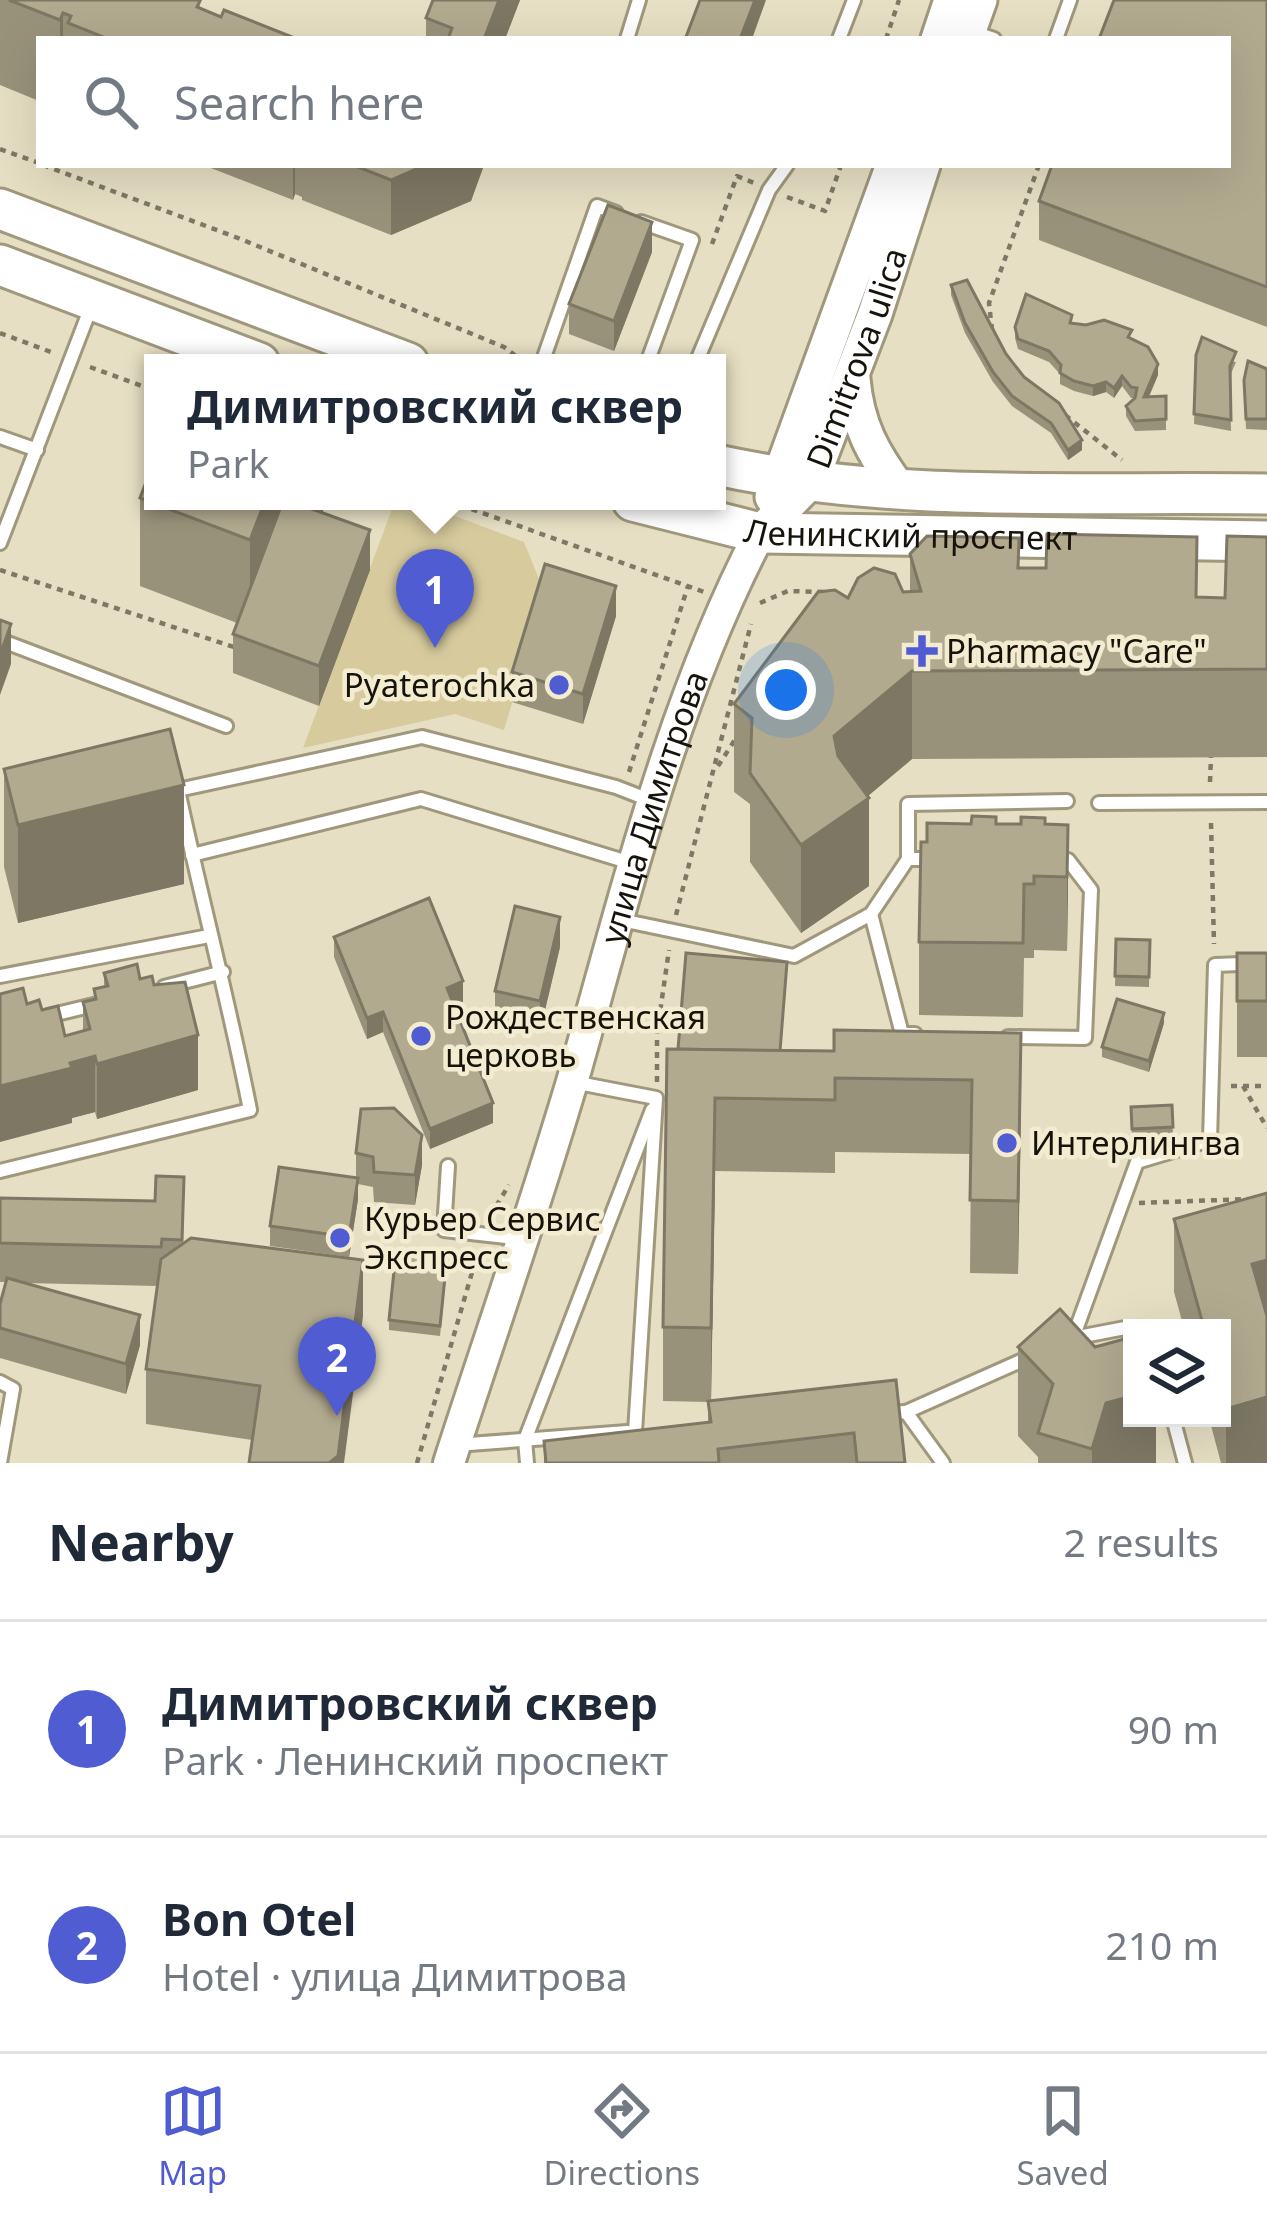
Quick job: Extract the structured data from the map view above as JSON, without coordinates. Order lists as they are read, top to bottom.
{
  "streets": {
    "main road": ["Dimitrova ulica", "Ленинский проспект"],
    "street": ["улица Димитрова"]
  },
  "crossings": [
    ["Dimitrova ulica", "Ленинский проспект"],
    ["Dimitrova ulica", "улица Димитрова"],
    ["Ленинский проспект", "улица Димитрова"]
  ],
  "places": {
    "health": ["Pharmacy \"Care\""],
    "other": [
      "Pyaterochka",
      "Рождественская церковь",
      "Интерлингва",
      "Курьер Сервис Экспресс"
    ]
  },
  "page": {
    "search": "Search here",
    "popup": ["Димитровский сквер", "Park"],
    "pins": ["1", "2"],
    "heading": ["Nearby", "2 results"],
    "list": [
      {
        "mark": "1",
        "name": "Димитровский сквер",
        "note": "Park · Ленинский проспект",
        "value": "90 m"
      },
      {
        "mark": "2",
        "name": "Bon Otel",
        "note": "Hotel · улица Димитрова",
        "value": "210 m"
      }
    ],
    "nav": ["Map", "Directions", "Saved"]
  }
}
